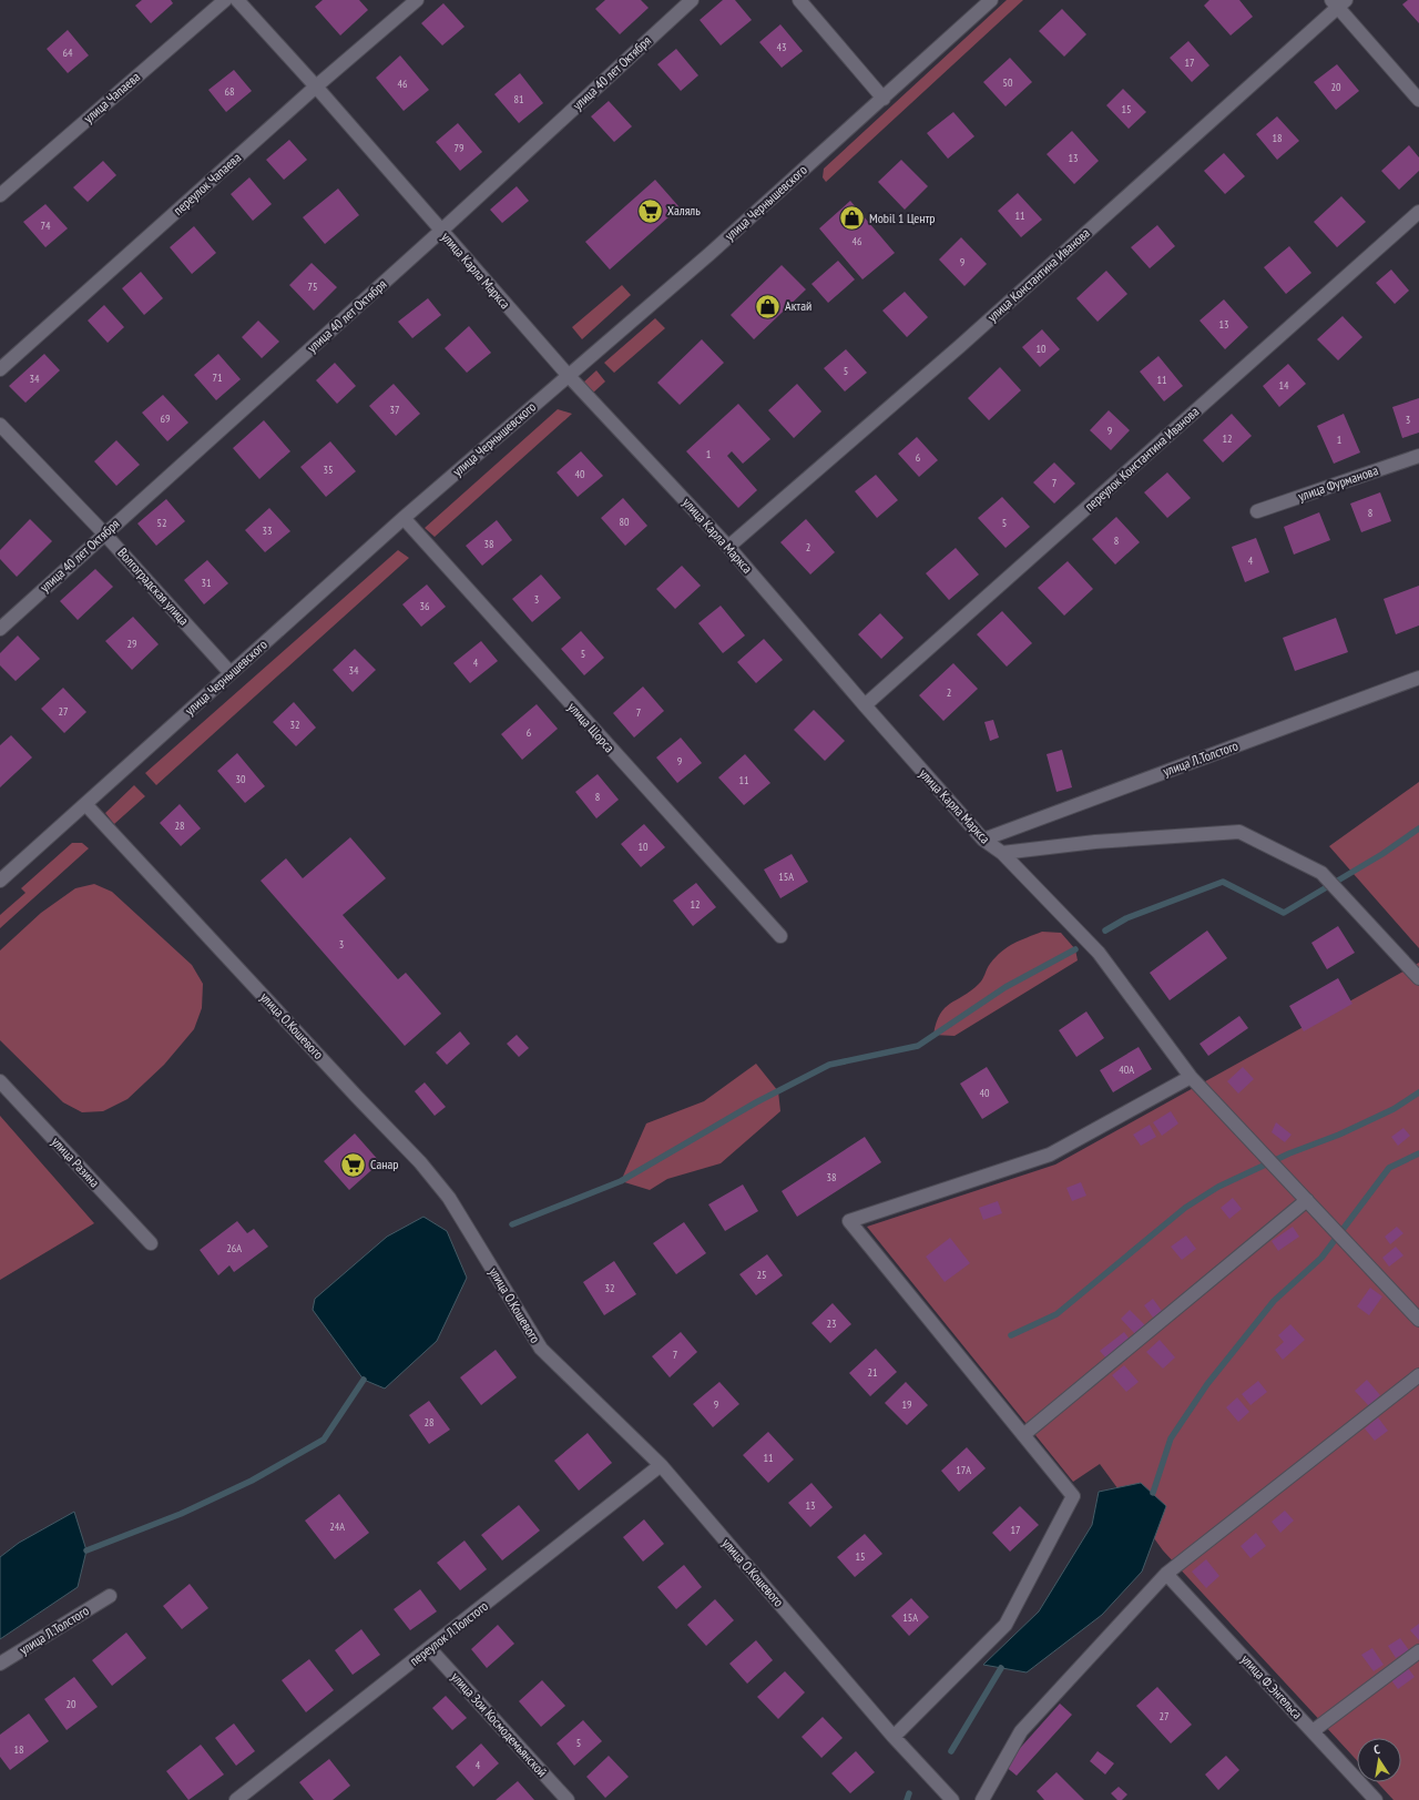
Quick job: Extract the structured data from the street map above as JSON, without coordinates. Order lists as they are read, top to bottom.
{
  "streets": {
    "street": [
      "улица 40 лет Октября",
      "улица Чапаева",
      "переулок Чапаева",
      "улица Чернышевского",
      "улица Карла Маркса",
      "улица Константина Иванова",
      "переулок Константина Иванова",
      "улица Фурманова",
      "Волгоградская улица",
      "улица Щорса",
      "улица Л.Толстого",
      "улица О.Кошевого",
      "улица Разина",
      "переулок Л.Толстого",
      "улица Ф.Энгельса",
      "улица Зои Космодемьянской"
    ]
  },
  "crossings": [
    ["улица 40 лет Октября", "улица Карла Маркса"],
    ["улица 40 лет Октября", "Волгоградская улица"],
    ["переулок Чапаева", "улица Карла Маркса"],
    ["улица Чернышевского", "улица Карла Маркса"],
    ["улица Чернышевского", "Волгоградская улица"],
    ["улица Чернышевского", "улица Щорса"],
    ["улица Чернышевского", "улица О.Кошевого"],
    ["улица Карла Маркса", "улица Константина Иванова"],
    ["улица Карла Маркса", "переулок Константина Иванова"],
    ["улица Карла Маркса", "улица Л.Толстого"],
    ["улица О.Кошевого", "переулок Л.Толстого"],
    ["переулок Л.Толстого", "улица Зои Космодемьянской"]
  ],
  "places": {
    "supermarket": ["Халяль", "Санар"],
    "shop": ["Mobil 1 Центр", "Актай"]
  },
  "house_numbers": [
    "43",
    "64",
    "17",
    "50",
    "46",
    "20",
    "68",
    "81",
    "15",
    "18",
    "79",
    "13",
    "11",
    "74",
    "46",
    "9",
    "75",
    "13",
    "10",
    "5",
    "71",
    "34",
    "11",
    "14",
    "37",
    "69",
    "3",
    "9",
    "12",
    "1",
    "1",
    "6",
    "35",
    "40",
    "7",
    "8",
    "80",
    "52",
    "5",
    "33",
    "8",
    "38",
    "2",
    "4",
    "31",
    "3",
    "36",
    "29",
    "5",
    "4",
    "34",
    "2",
    "27",
    "7",
    "32",
    "6",
    "9",
    "30",
    "11",
    "8",
    "28",
    "10",
    "15А",
    "12",
    "3",
    "40А",
    "40",
    "38",
    "26А",
    "25",
    "32",
    "23",
    "7",
    "21",
    "9",
    "19",
    "28",
    "11",
    "17А",
    "13",
    "24А",
    "17",
    "15",
    "15А",
    "20",
    "27",
    "5",
    "18",
    "4"
  ],
  "north": "top"
}
